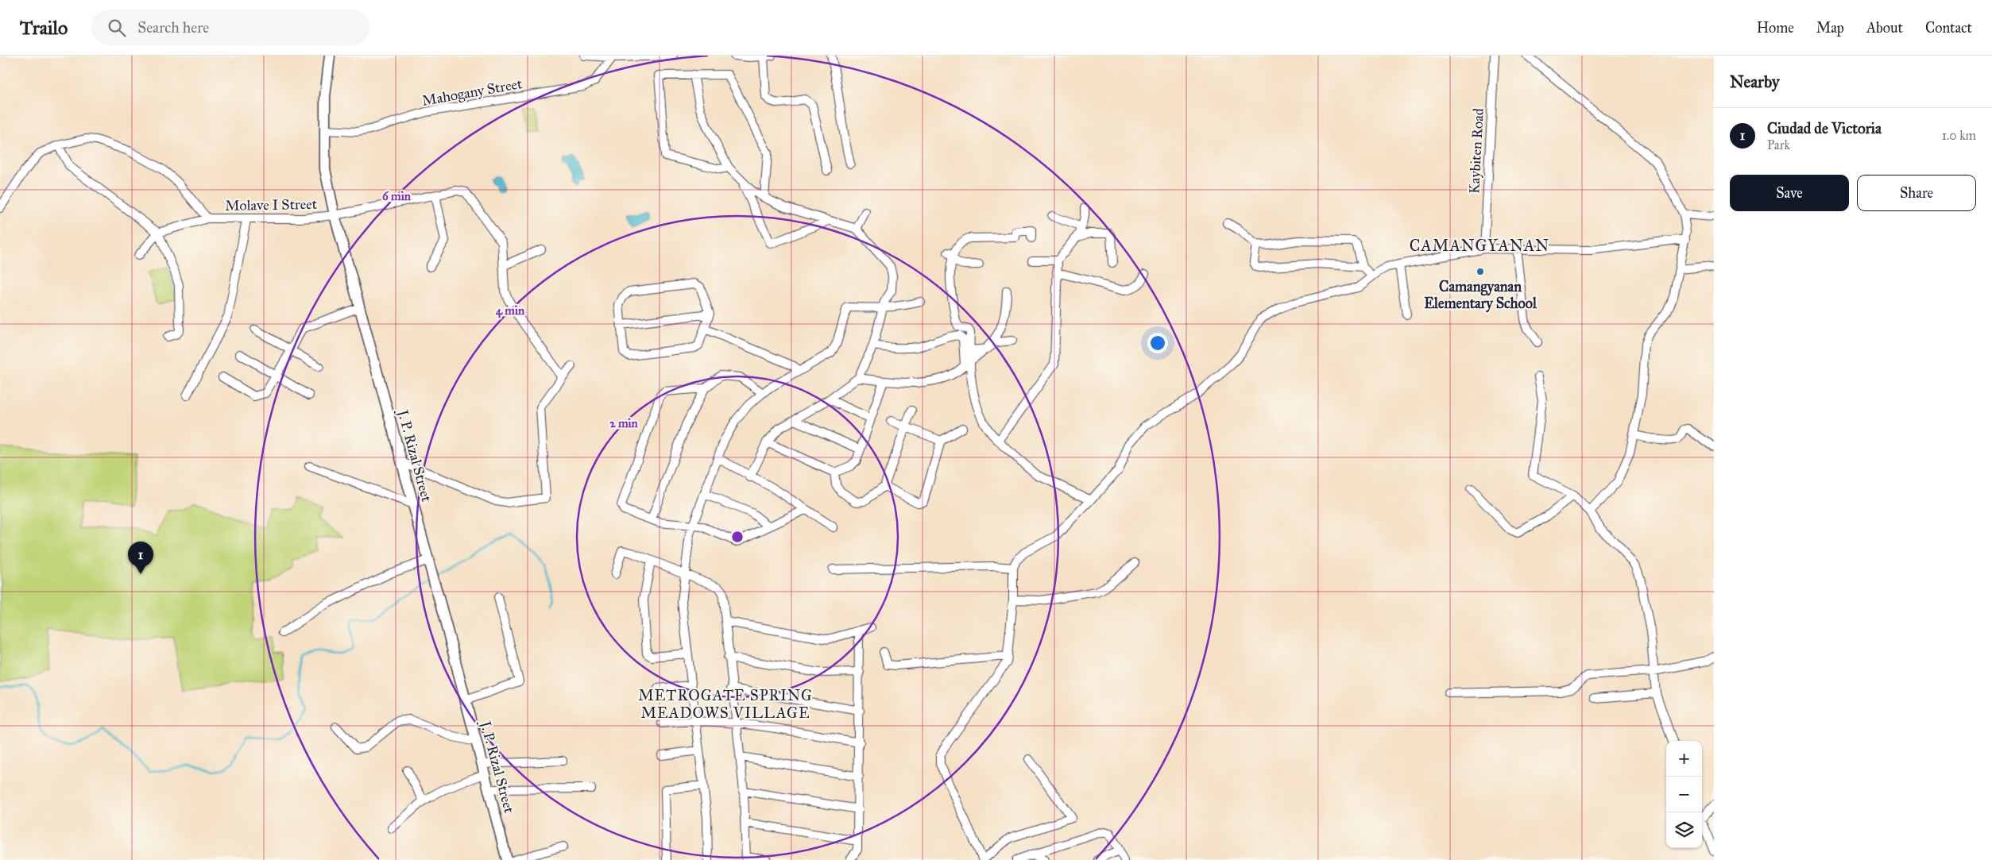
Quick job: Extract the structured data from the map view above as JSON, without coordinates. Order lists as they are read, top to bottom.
{
  "streets": {
    "main road": ["J. P. Rizal Street"],
    "street": ["Mahogany Street", "Kaybiten Road", "Molave I Street"]
  },
  "crossings": [
    ["Mahogany Street", "J. P. Rizal Street"],
    ["Molave I Street", "J. P. Rizal Street"]
  ],
  "districts": ["CAMANGYANAN", "METROGATE SPRING MEADOWS VILLAGE"],
  "places": ["Camangyanan Elementary School"],
  "page": {
    "header": "Trailo",
    "search": "Search here",
    "nav": [
      "Home",
      "Map",
      "About",
      "Contact"
    ],
    "heading": "Nearby",
    "list": [
      {
        "mark": "1",
        "name": "Ciudad de Victoria",
        "note": "Park",
        "value": "1.0 km"
      }
    ],
    "buttons": ["Save", "Share"],
    "pins": "1",
    "map_buttons": ["+", "−"]
  },
  "rings": ["6 min", "4 min", "2 min"]
}
